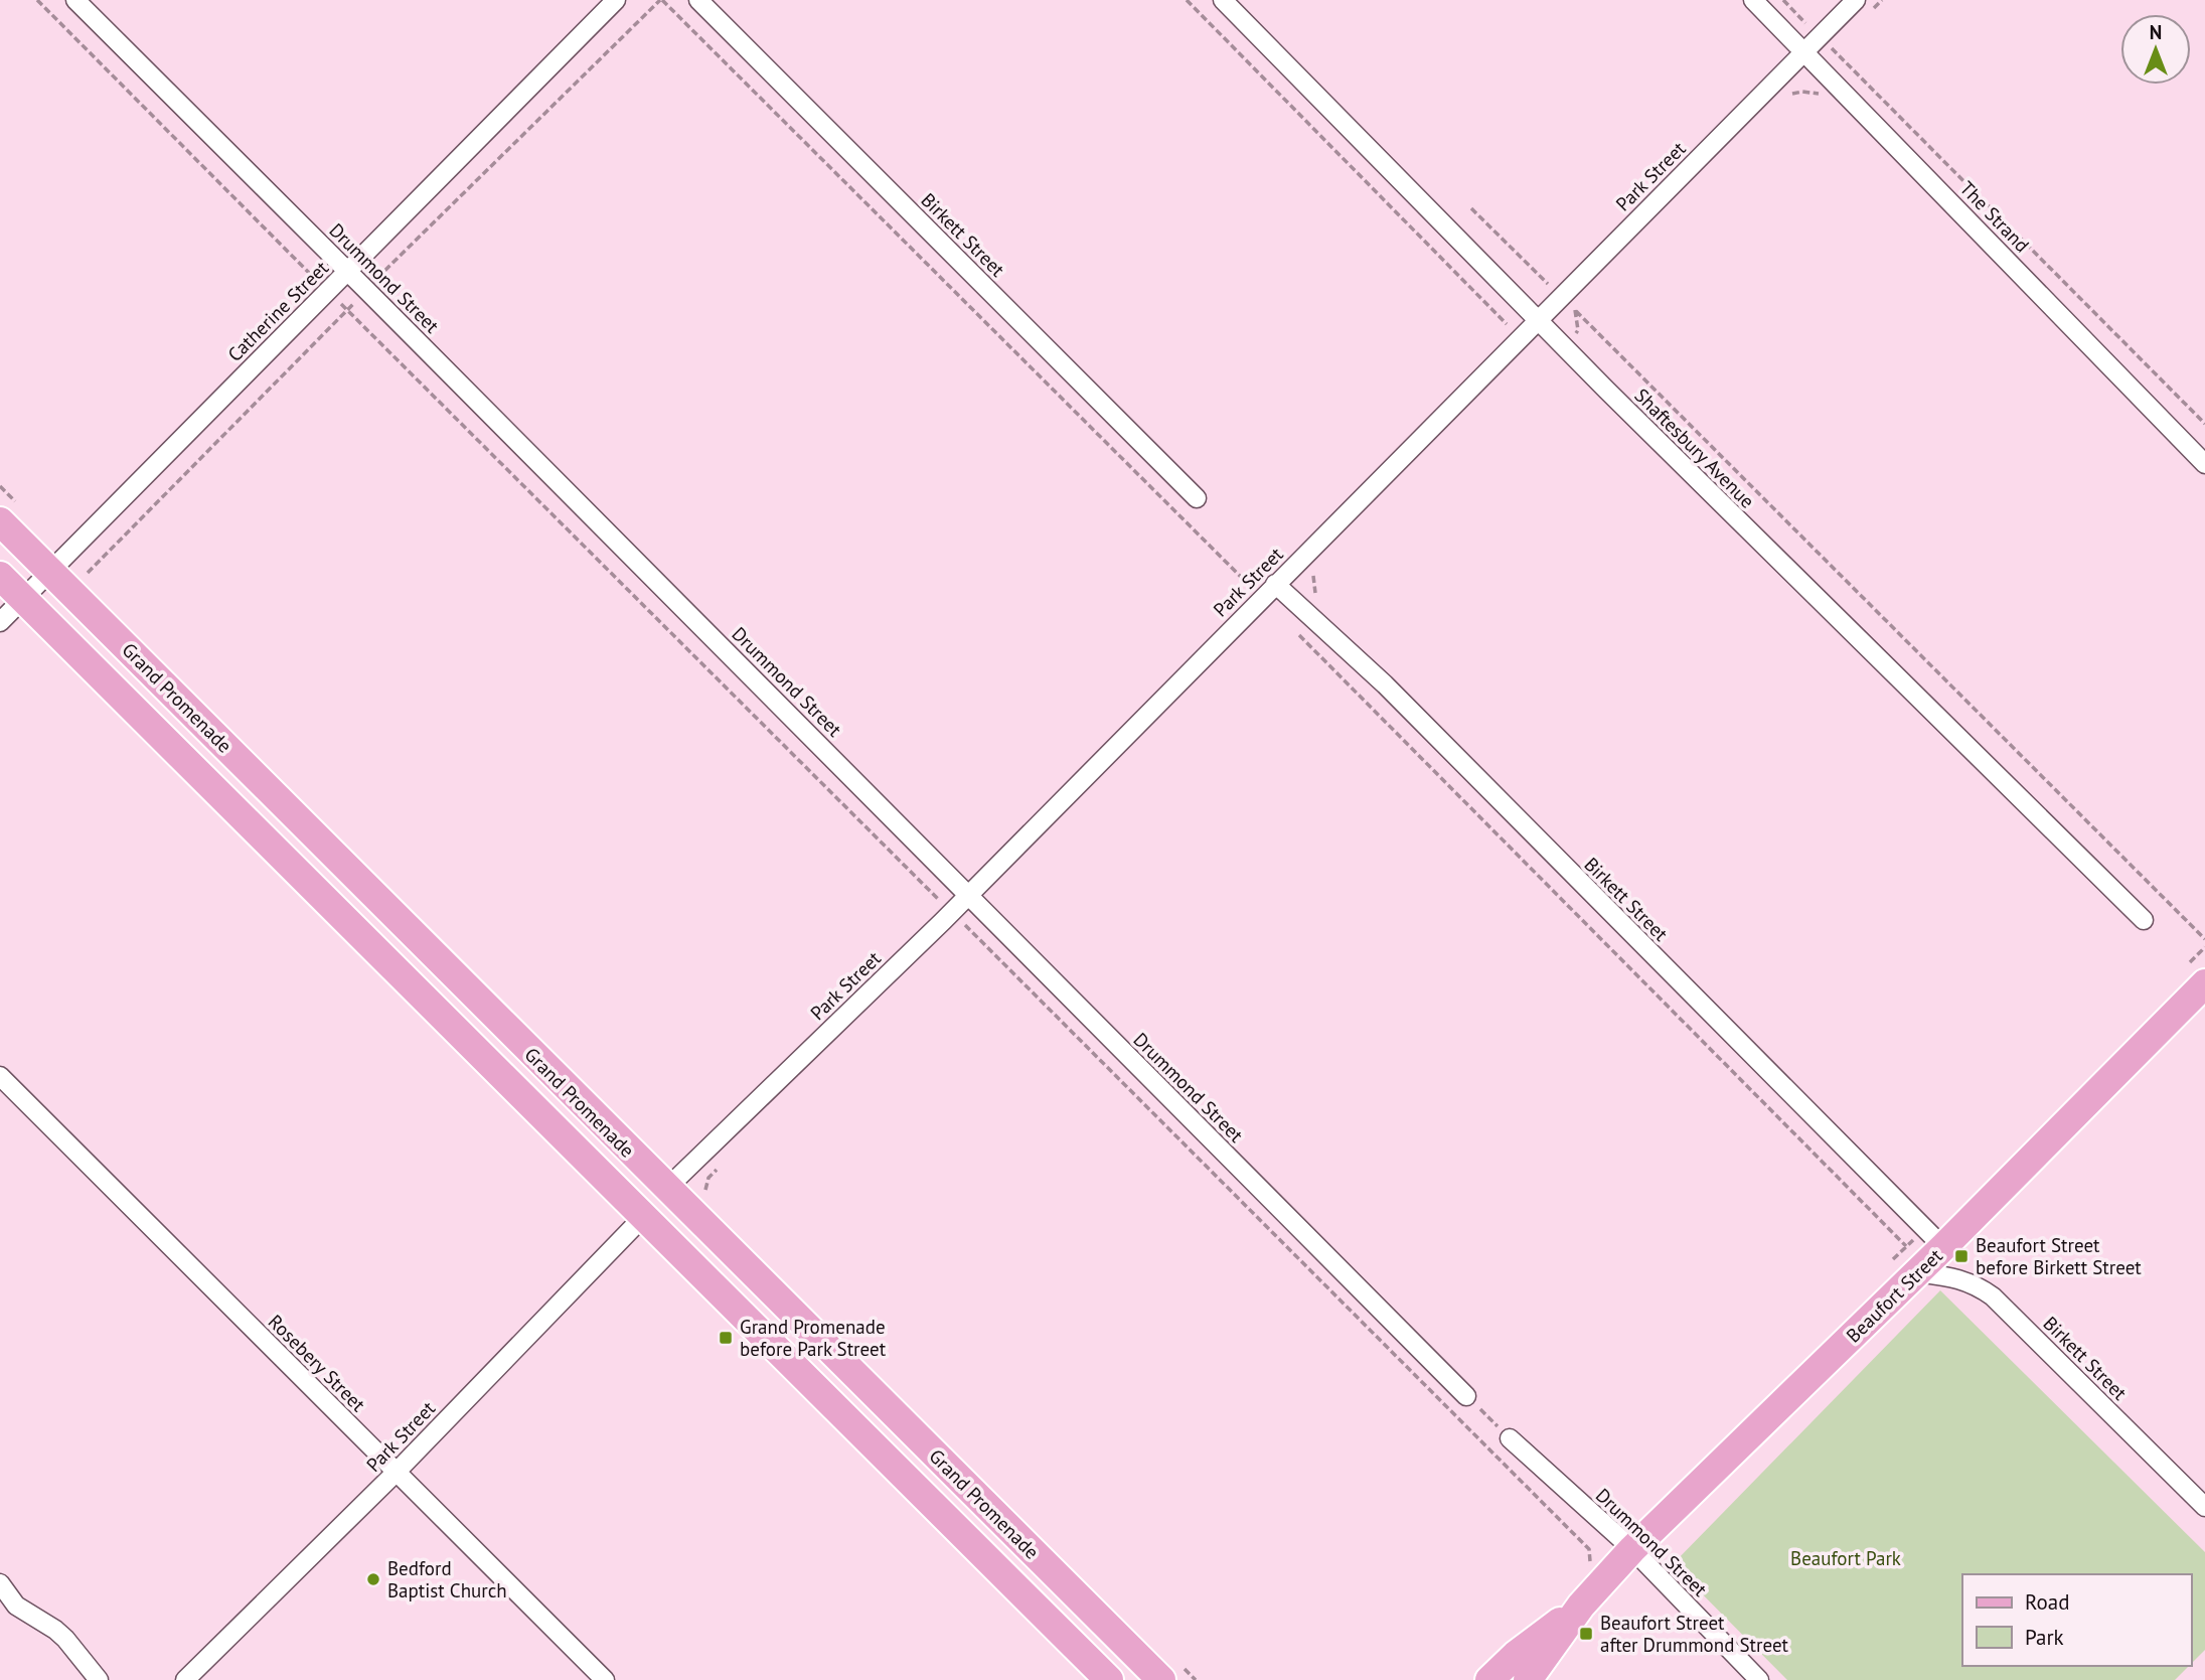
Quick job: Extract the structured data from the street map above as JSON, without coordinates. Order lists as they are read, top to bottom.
{
  "streets": {
    "main road": ["Grand Promenade", "Beaufort Street"],
    "street": [
      "Park Street",
      "The Strand",
      "Birkett Street",
      "Drummond Street",
      "Catherine Street",
      "Shaftesbury Avenue",
      "Rosebery Street"
    ]
  },
  "crossings": [
    ["Park Street", "The Strand"],
    ["Park Street", "Birkett Street"],
    ["Park Street", "Drummond Street"],
    ["Park Street", "Shaftesbury Avenue"],
    ["Park Street", "Grand Promenade"],
    ["Park Street", "Rosebery Street"],
    ["Birkett Street", "Beaufort Street"],
    ["Drummond Street", "Catherine Street"],
    ["Drummond Street", "Beaufort Street"],
    ["Catherine Street", "Grand Promenade"]
  ],
  "parks": ["Beaufort Park"],
  "places": {
    "transit": ["Beaufort Street before Birkett Street", "Grand Promenade before Park Street", "Beaufort Street after Drummond Street"],
    "other": ["Bedford Baptist Church"]
  },
  "legend": ["Road", "Park"],
  "north": "top"
}
